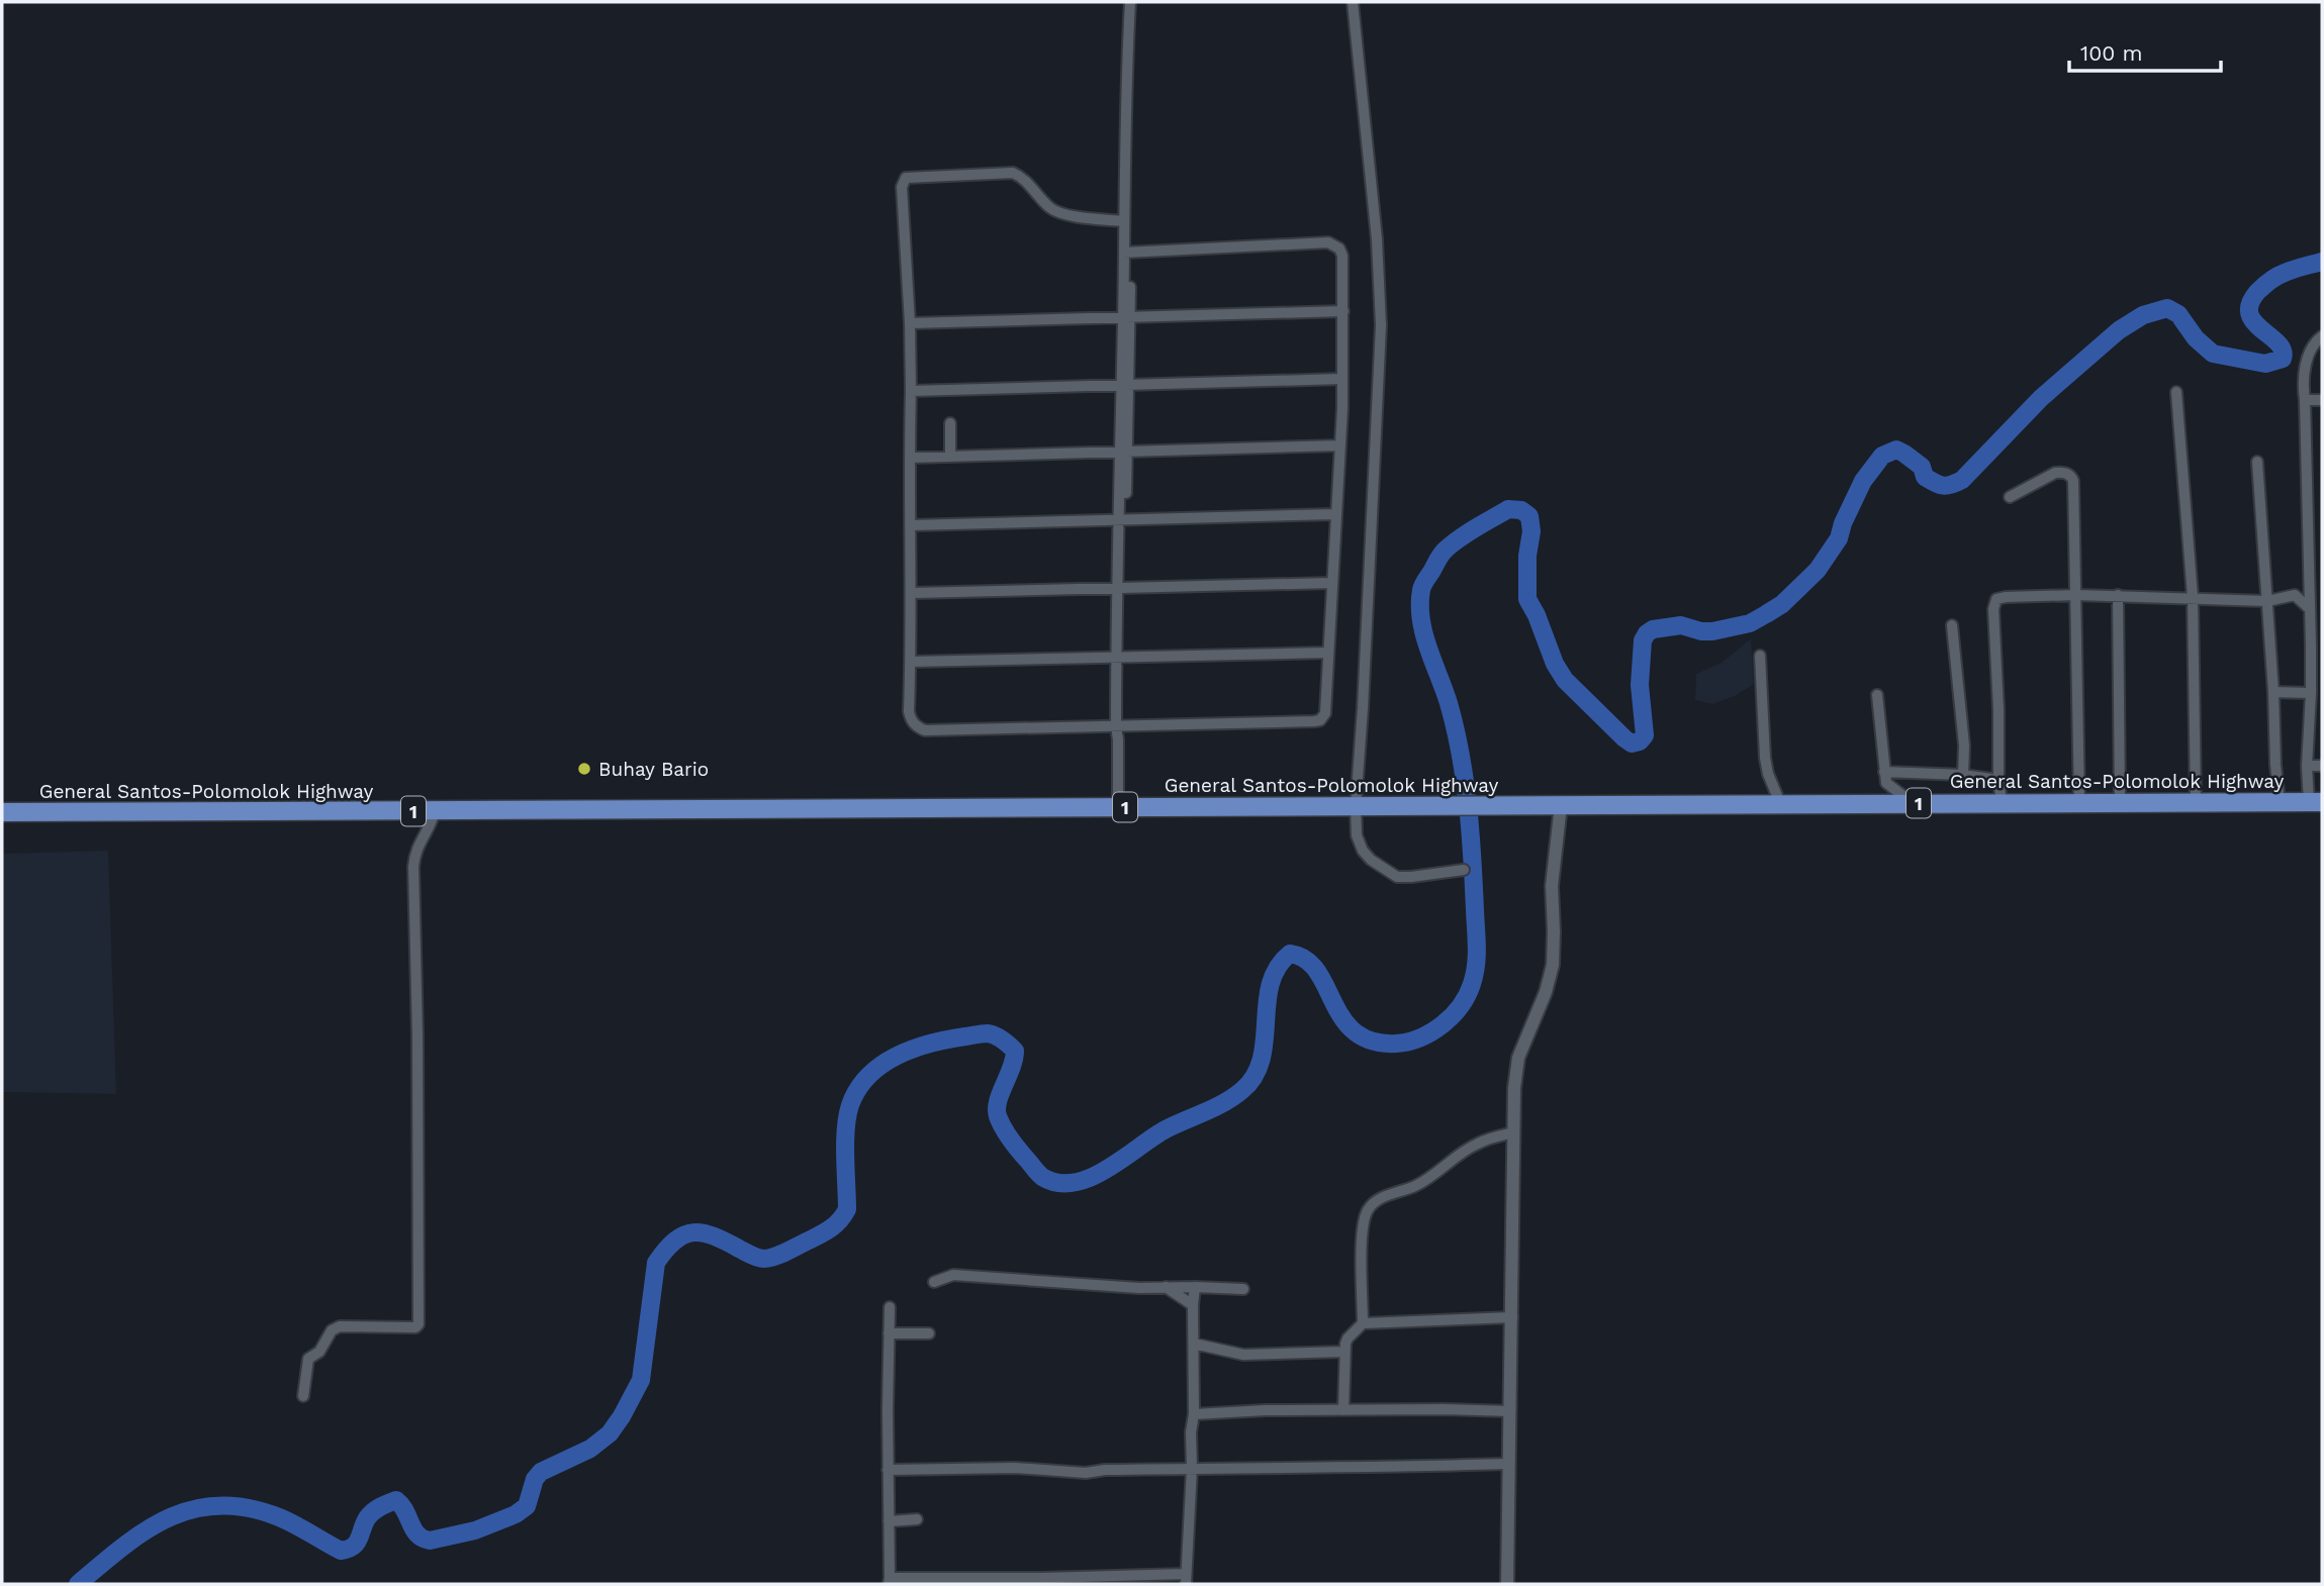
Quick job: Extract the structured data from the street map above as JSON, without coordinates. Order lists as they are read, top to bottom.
{
  "streets": {
    "highway": ["General Santos-Polomolok Highway", "1"]
  },
  "places": ["Buhay Bario"],
  "scale_bar": "100 m"
}
